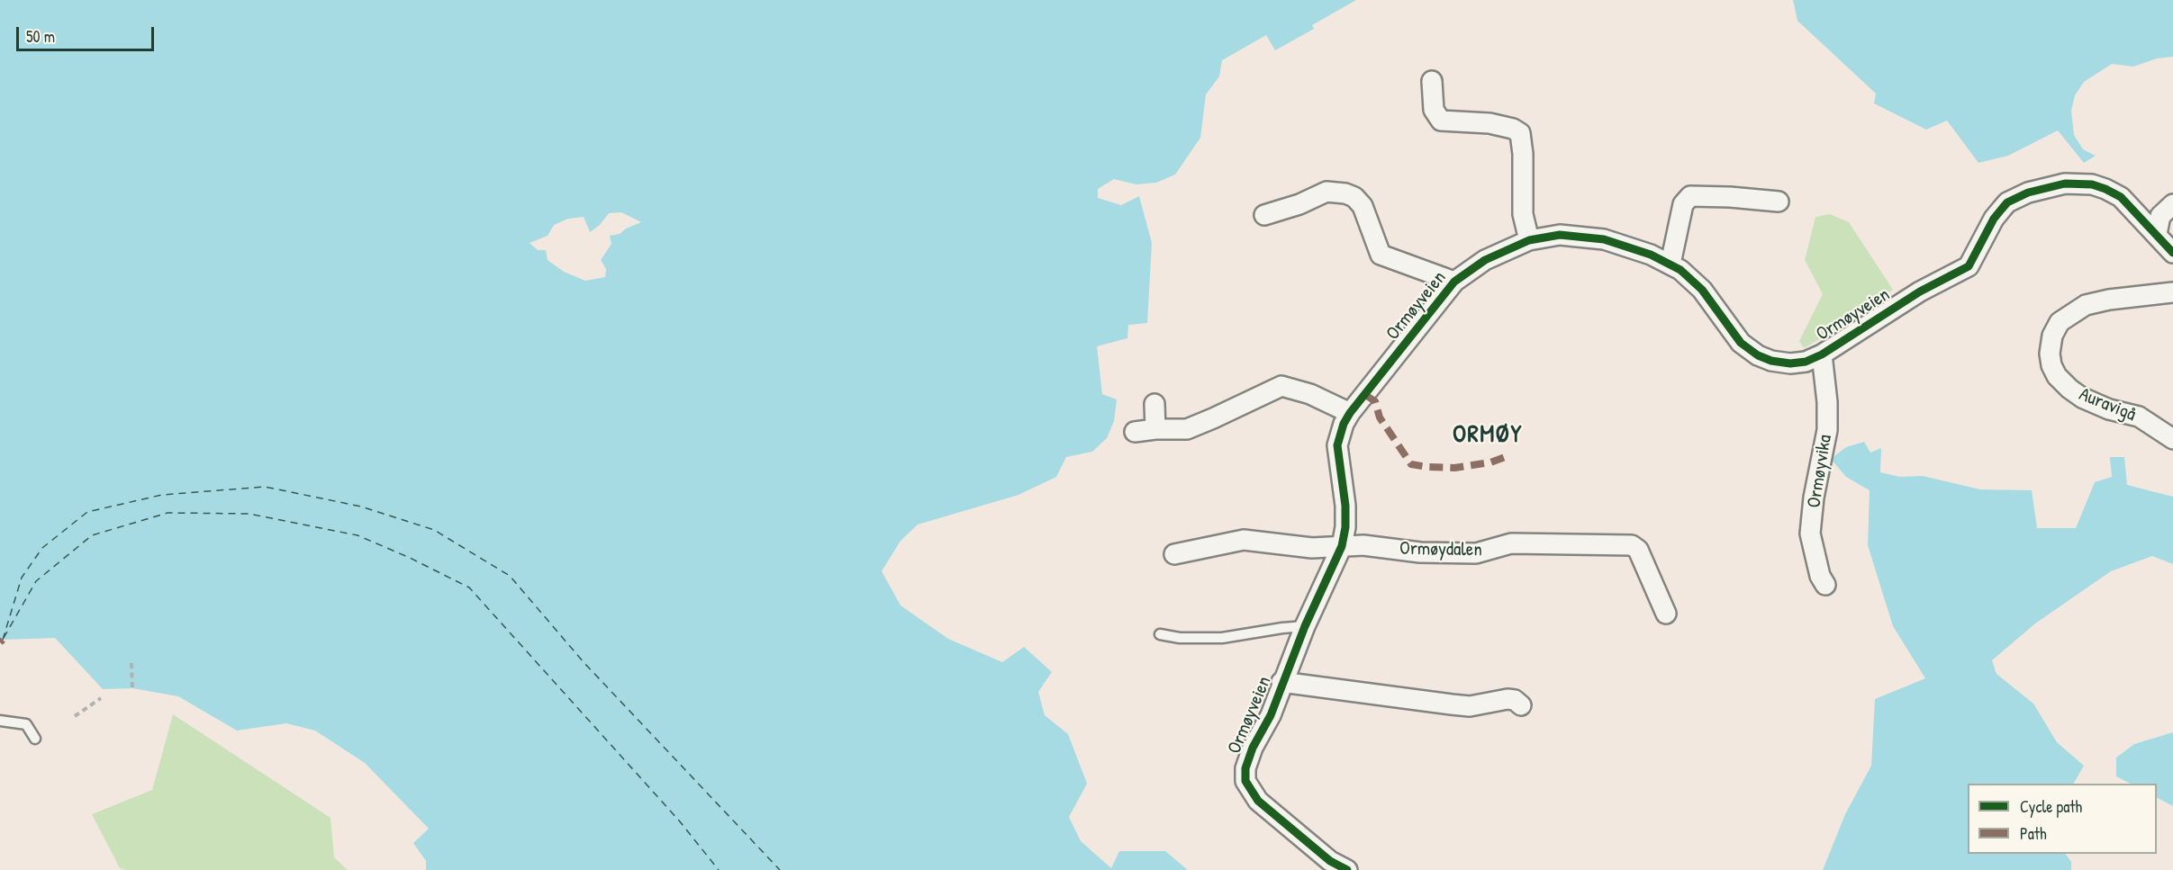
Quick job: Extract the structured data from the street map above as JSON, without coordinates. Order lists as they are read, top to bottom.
{
  "streets": {
    "street": [
      "Ormøyveien",
      "Auravigå",
      "Ormøyvika",
      "Ormøydalen"
    ]
  },
  "crossings": [
    ["Ormøyveien", "Ormøyvika"],
    ["Ormøyveien", "Ormøydalen"]
  ],
  "districts": ["ORMØY"],
  "legend": ["Cycle path", "Path"],
  "scale_bar": "50 m"
}
